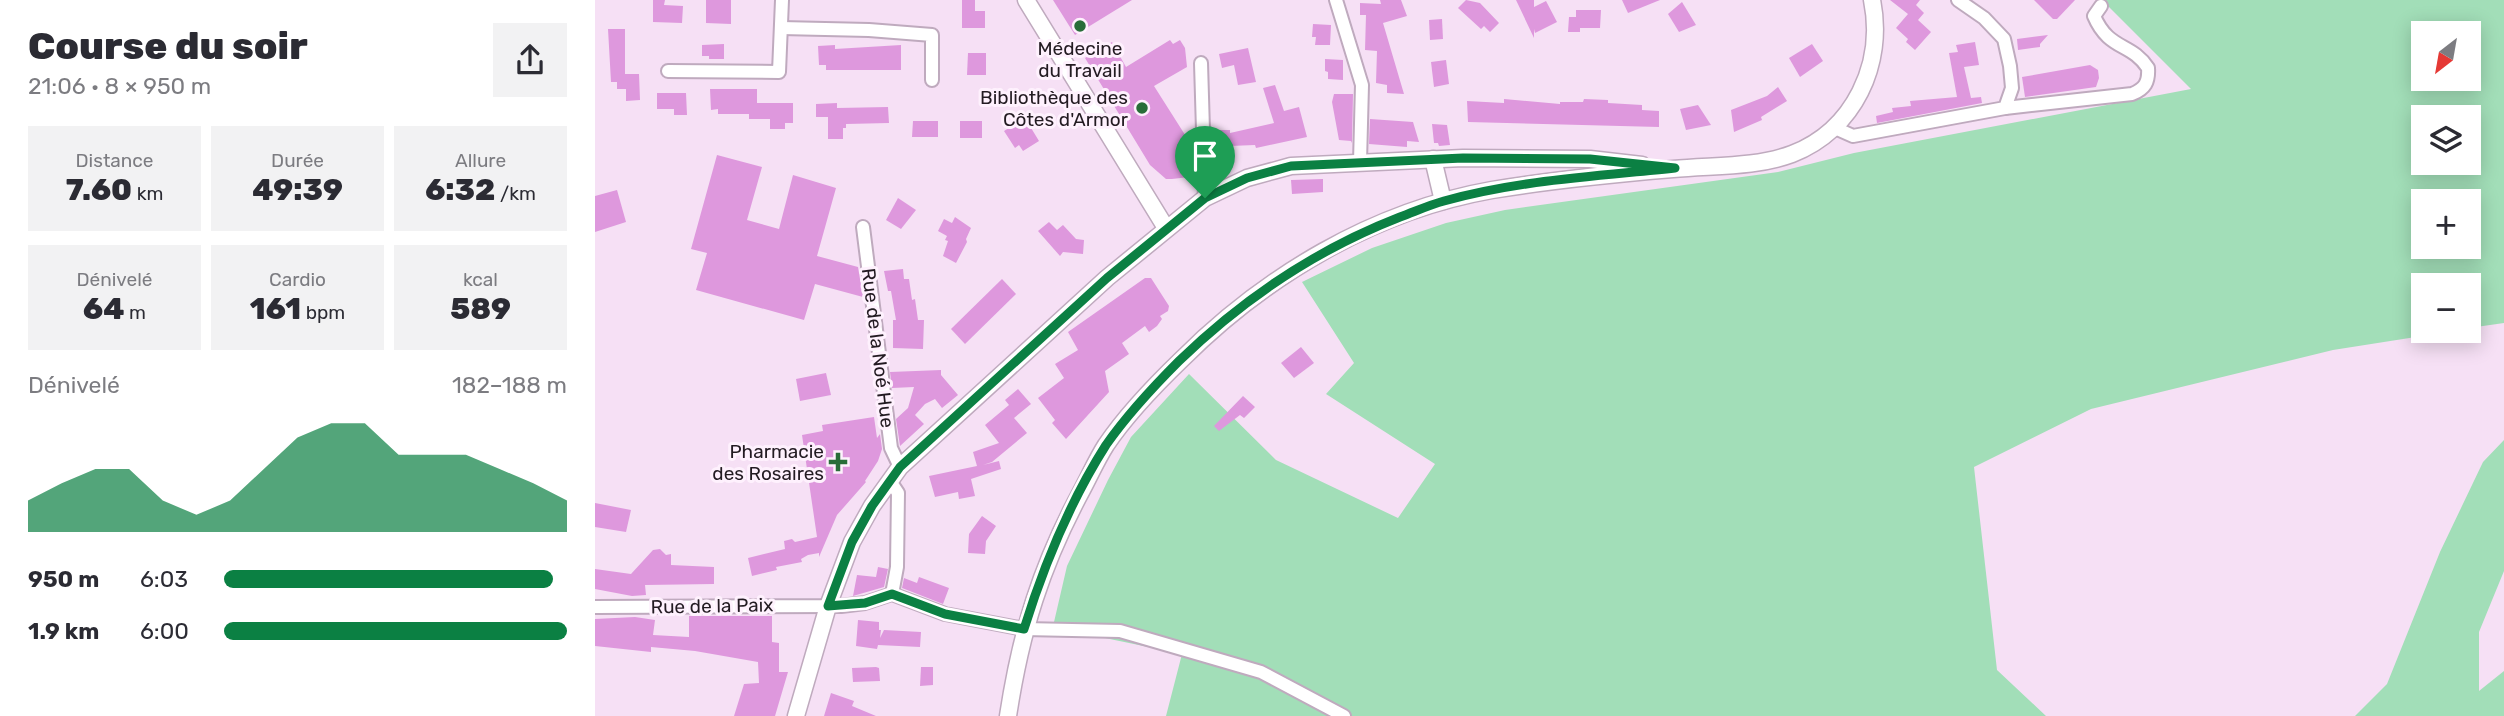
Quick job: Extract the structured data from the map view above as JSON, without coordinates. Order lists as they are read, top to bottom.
{
  "streets": {
    "street": ["Rue de la Noé Hue", "Rue de la Paix"]
  },
  "places": {
    "other": ["Médecine du Travail", "Bibliothèque des Côtes d'Armor"],
    "health": ["Pharmacie des Rosaires"]
  },
  "north": "bottom left",
  "page": {
    "heading": ["Course du soir", "21:06 · 8 × 950 m"],
    "map_buttons": ["+", "−"],
    "stats": [
      ["Distance", "7.60 km"],
      ["Durée", "49:39"],
      ["Allure", "6:32 /km"],
      ["Dénivelé", "64 m"],
      ["Cardio", "161 bpm"],
      ["kcal", "589"]
    ],
    "chart": ["Dénivelé", "182–188 m"],
    "list": [
      {
        "name": "950 m",
        "note": "6:03"
      },
      {
        "name": "1.9 km",
        "note": "6:00"
      }
    ]
  }
}
